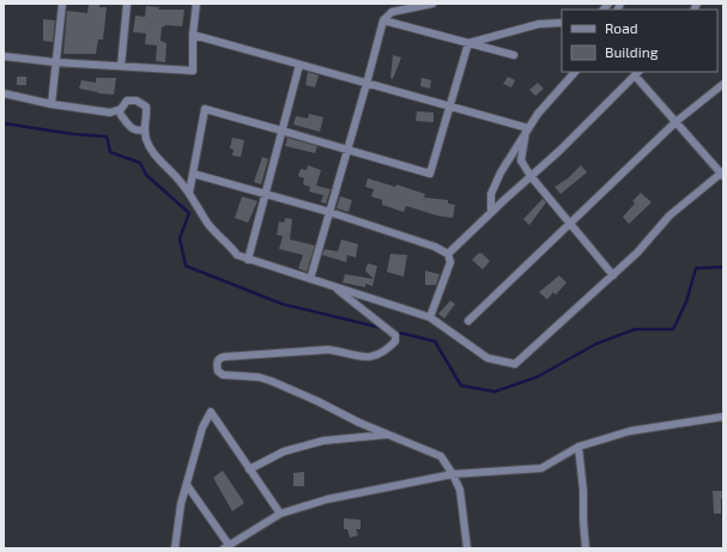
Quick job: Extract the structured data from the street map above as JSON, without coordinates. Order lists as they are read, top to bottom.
{
  "legend": ["Road", "Building"]
}
